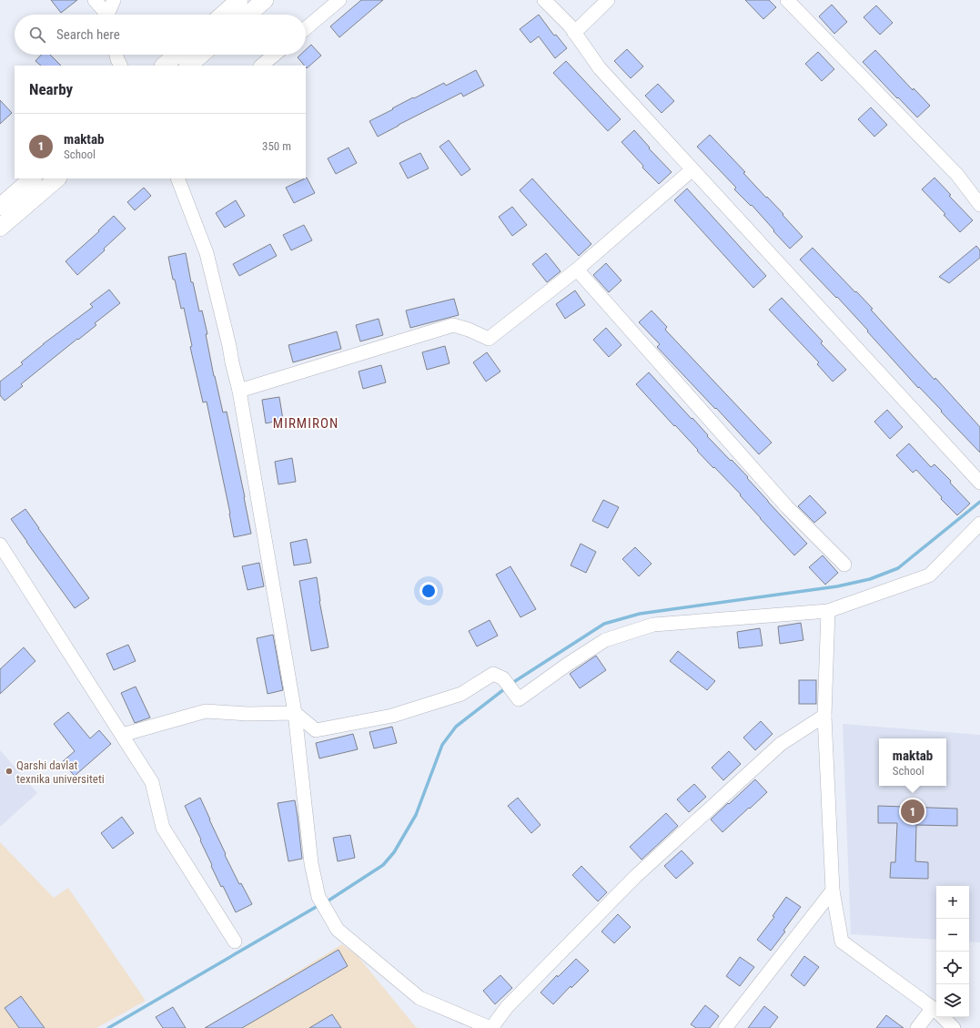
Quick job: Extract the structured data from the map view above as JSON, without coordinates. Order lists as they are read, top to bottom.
{
  "districts": ["MIRMIRON"],
  "places": ["Qarshi davlat texnika universiteti"],
  "page": {
    "search": "Search here",
    "heading": "Nearby",
    "list": [
      {
        "mark": "1",
        "name": "maktab",
        "note": "School",
        "value": "350 m"
      }
    ],
    "popup": ["maktab", "School"],
    "pins": "1",
    "map_buttons": ["+", "−"]
  }
}
